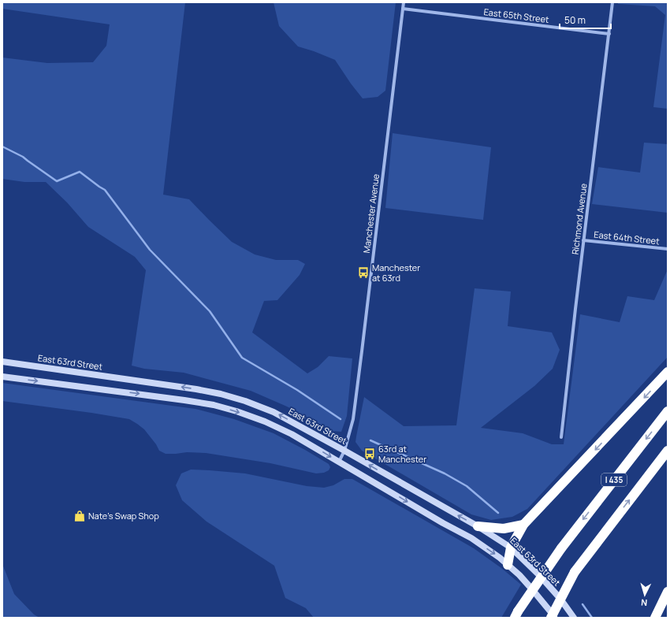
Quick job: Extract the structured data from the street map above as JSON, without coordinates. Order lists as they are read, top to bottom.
{
  "streets": {
    "highway": ["I 435"],
    "main road": ["East 63rd Street"],
    "street": [
      "East 65th Street",
      "Manchester Avenue",
      "Richmond Avenue",
      "East 64th Street"
    ]
  },
  "crossings": [
    ["East 65th Street", "Manchester Avenue"],
    ["East 65th Street", "Richmond Avenue"],
    ["Manchester Avenue", "East 63rd Street"],
    ["Richmond Avenue", "East 64th Street"]
  ],
  "places": {
    "bus stop": ["Manchester at 63rd", "63rd at Manchester"],
    "shop": ["Nate's Swap Shop"]
  },
  "scale_bar": "50 m",
  "north": "bottom"
}
